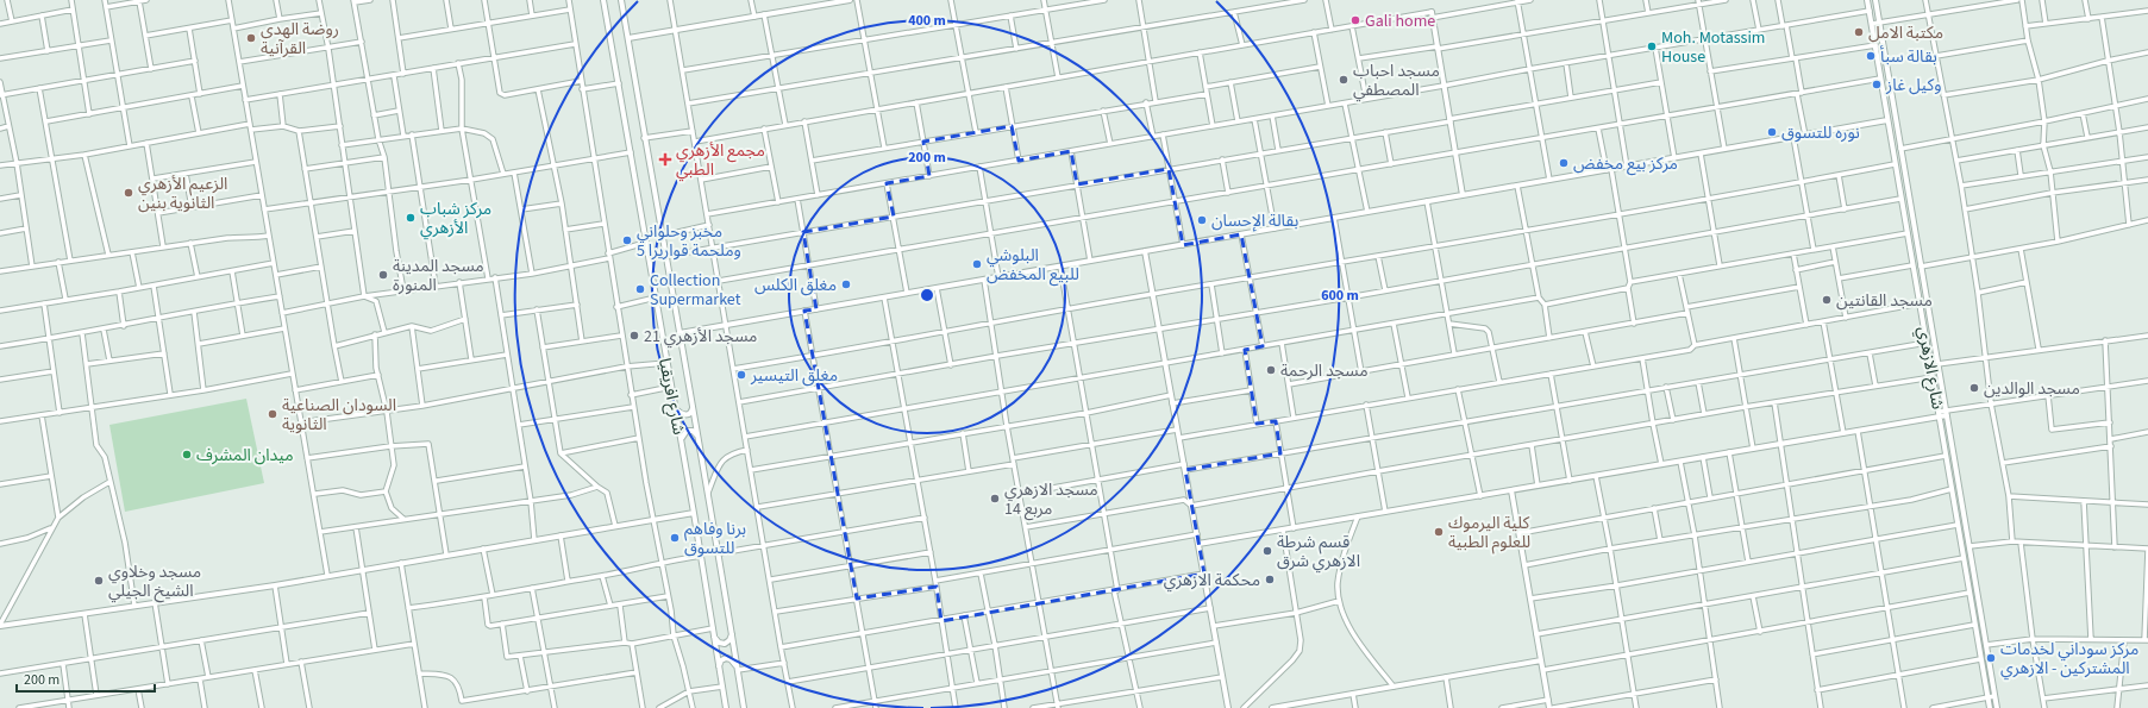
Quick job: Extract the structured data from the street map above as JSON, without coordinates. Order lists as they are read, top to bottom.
{
  "streets": {
    "street": ["شارع الازهري", "شارع افريقيا"]
  },
  "places": {
    "other": [
      "Gali home",
      "مكتبة الامل",
      "روضة الهدى القرآنية",
      "Moh. Motassim House",
      "بقالة سبأ",
      "مسجد احباب المصطفي",
      "وكيل غاز",
      "نوره للتسوق",
      "مركز بيع مخفض",
      "الزعيم الأزهري الثانوية بنين",
      "مركز شباب الأزهري",
      "بقالة الإحسان",
      "مخبز وحلواني وملحمة قواريرا 5",
      "البلوشي للبيع المخفض",
      "مسجد المدينة المنورة",
      "مغلق الكلس",
      "Collection Supermarket",
      "مسجد القانتين",
      "مسجد الأزهري 21",
      "مسجد الرحمة",
      "مغلق التيسير",
      "مسجد الوالدين",
      "السودان الصناعية الثانوية",
      "ميدان المشرف",
      "مسجد الازهري مربع 14",
      "كلية اليرموك للعلوم الطبية",
      "برنا وفاهم للتسوق",
      "قسم شرطة الازهري شرق",
      "محكمة الازهري",
      "مسجد وخلاوي الشيخ الجيلي",
      "مركز سوداني لخدمات المشتركين - الازهري"
    ],
    "health": ["مجمع الأزهري الطبي"]
  },
  "scale_bar": "200 m",
  "rings": ["400 m", "200 m", "600 m"]
}
